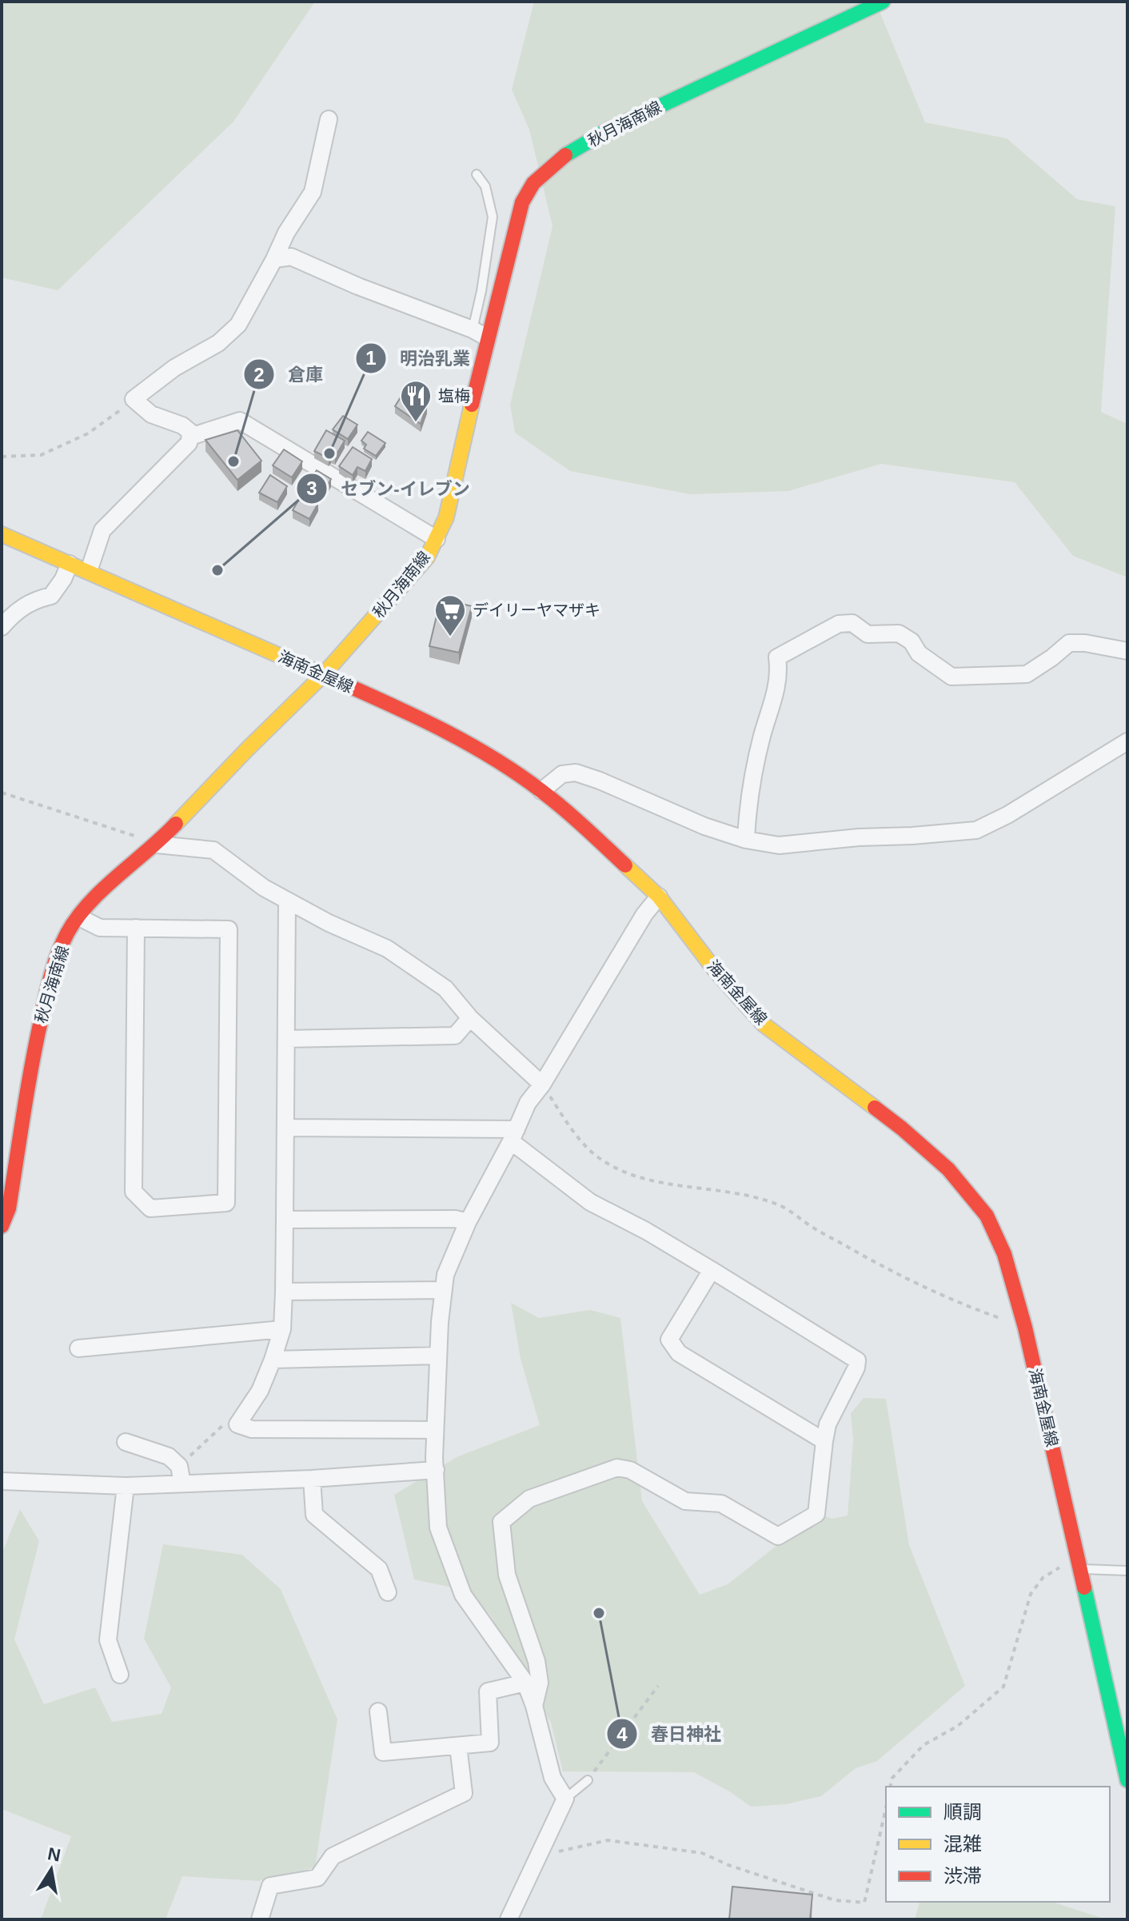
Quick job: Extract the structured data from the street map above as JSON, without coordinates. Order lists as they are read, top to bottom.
{
  "streets": {
    "main road": ["秋月海南線", "海南金屋線"]
  },
  "crossings": [
    ["秋月海南線", "海南金屋線"]
  ],
  "places": {
    "restaurant": ["塩梅"],
    "other": [
      "明治乳業",
      "倉庫",
      "セブン-イレブン",
      "春日神社"
    ],
    "supermarket": ["デイリーヤマザキ"]
  },
  "legend": ["順調", "混雑", "渋滞"],
  "north": "top"
}
